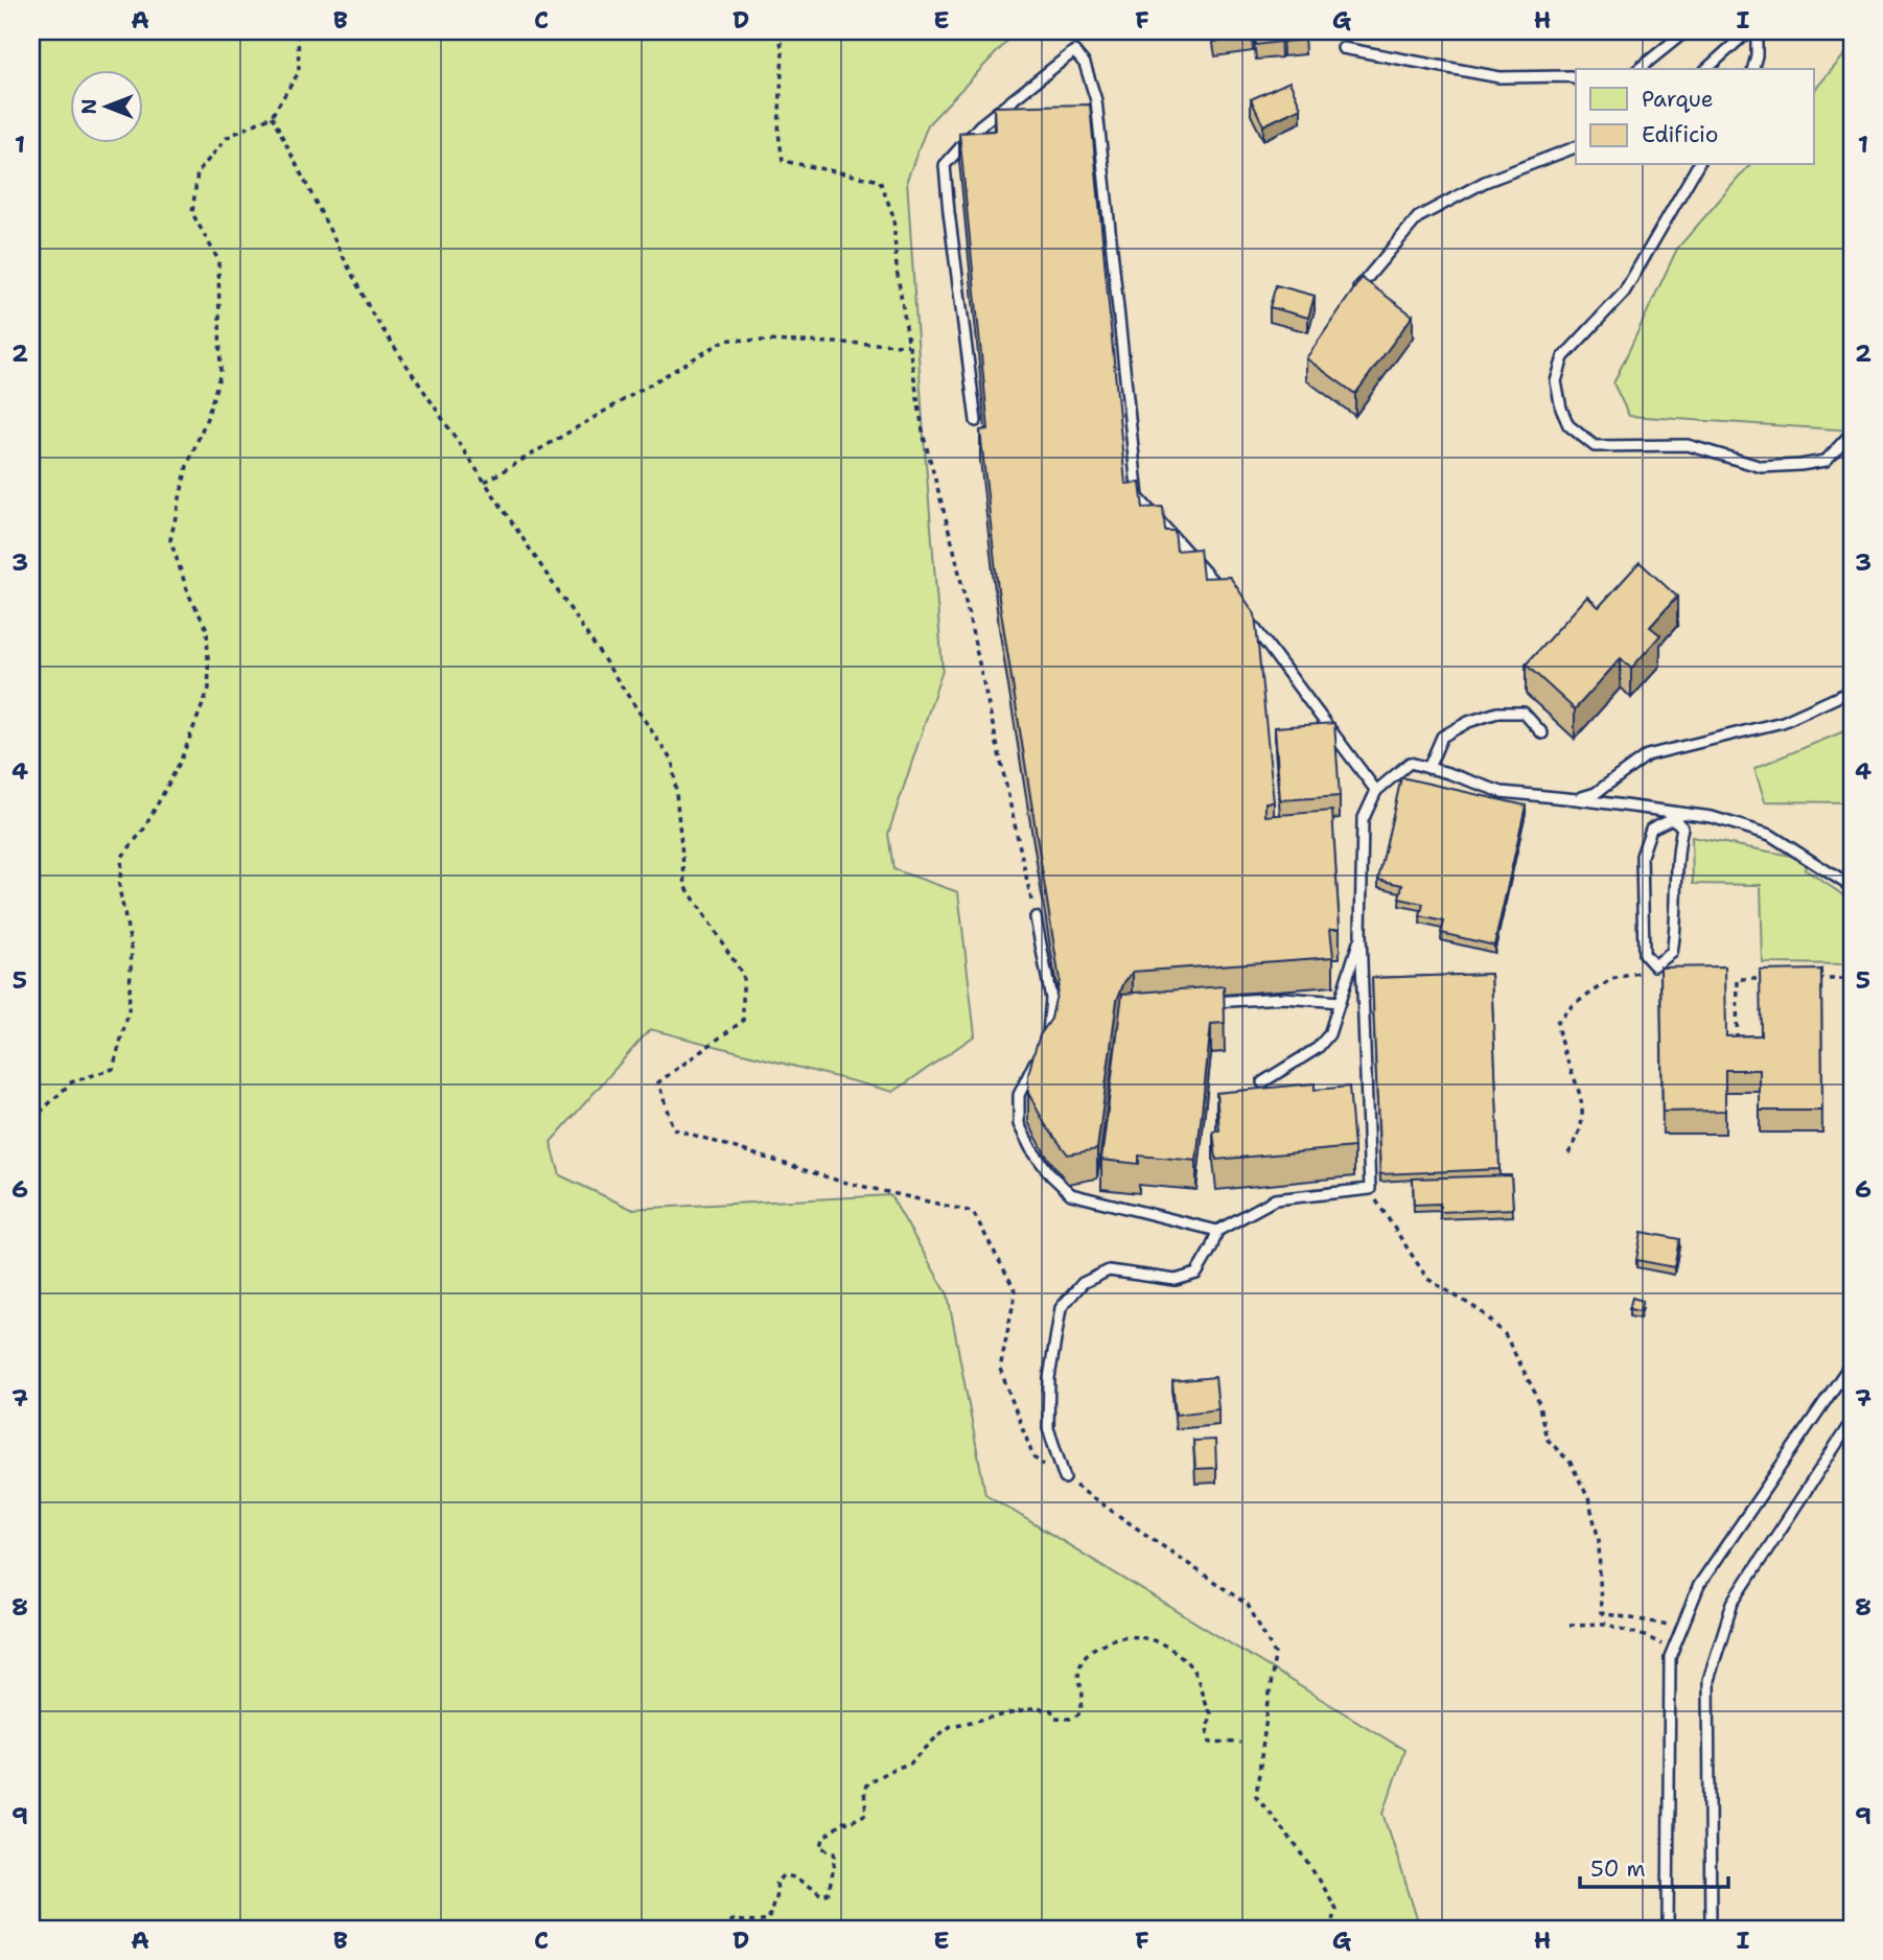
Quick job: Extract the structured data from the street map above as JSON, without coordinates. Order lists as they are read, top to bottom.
{
  "legend": ["Parque", "Edificio"],
  "scale_bar": "50 m",
  "north": "left",
  "grid": {
    "columns": [
      "A",
      "B",
      "C",
      "D",
      "E",
      "F",
      "G",
      "H",
      "I"
    ],
    "rows": [
      "1",
      "2",
      "3",
      "4",
      "5",
      "6",
      "7",
      "8",
      "9"
    ]
  }
}
